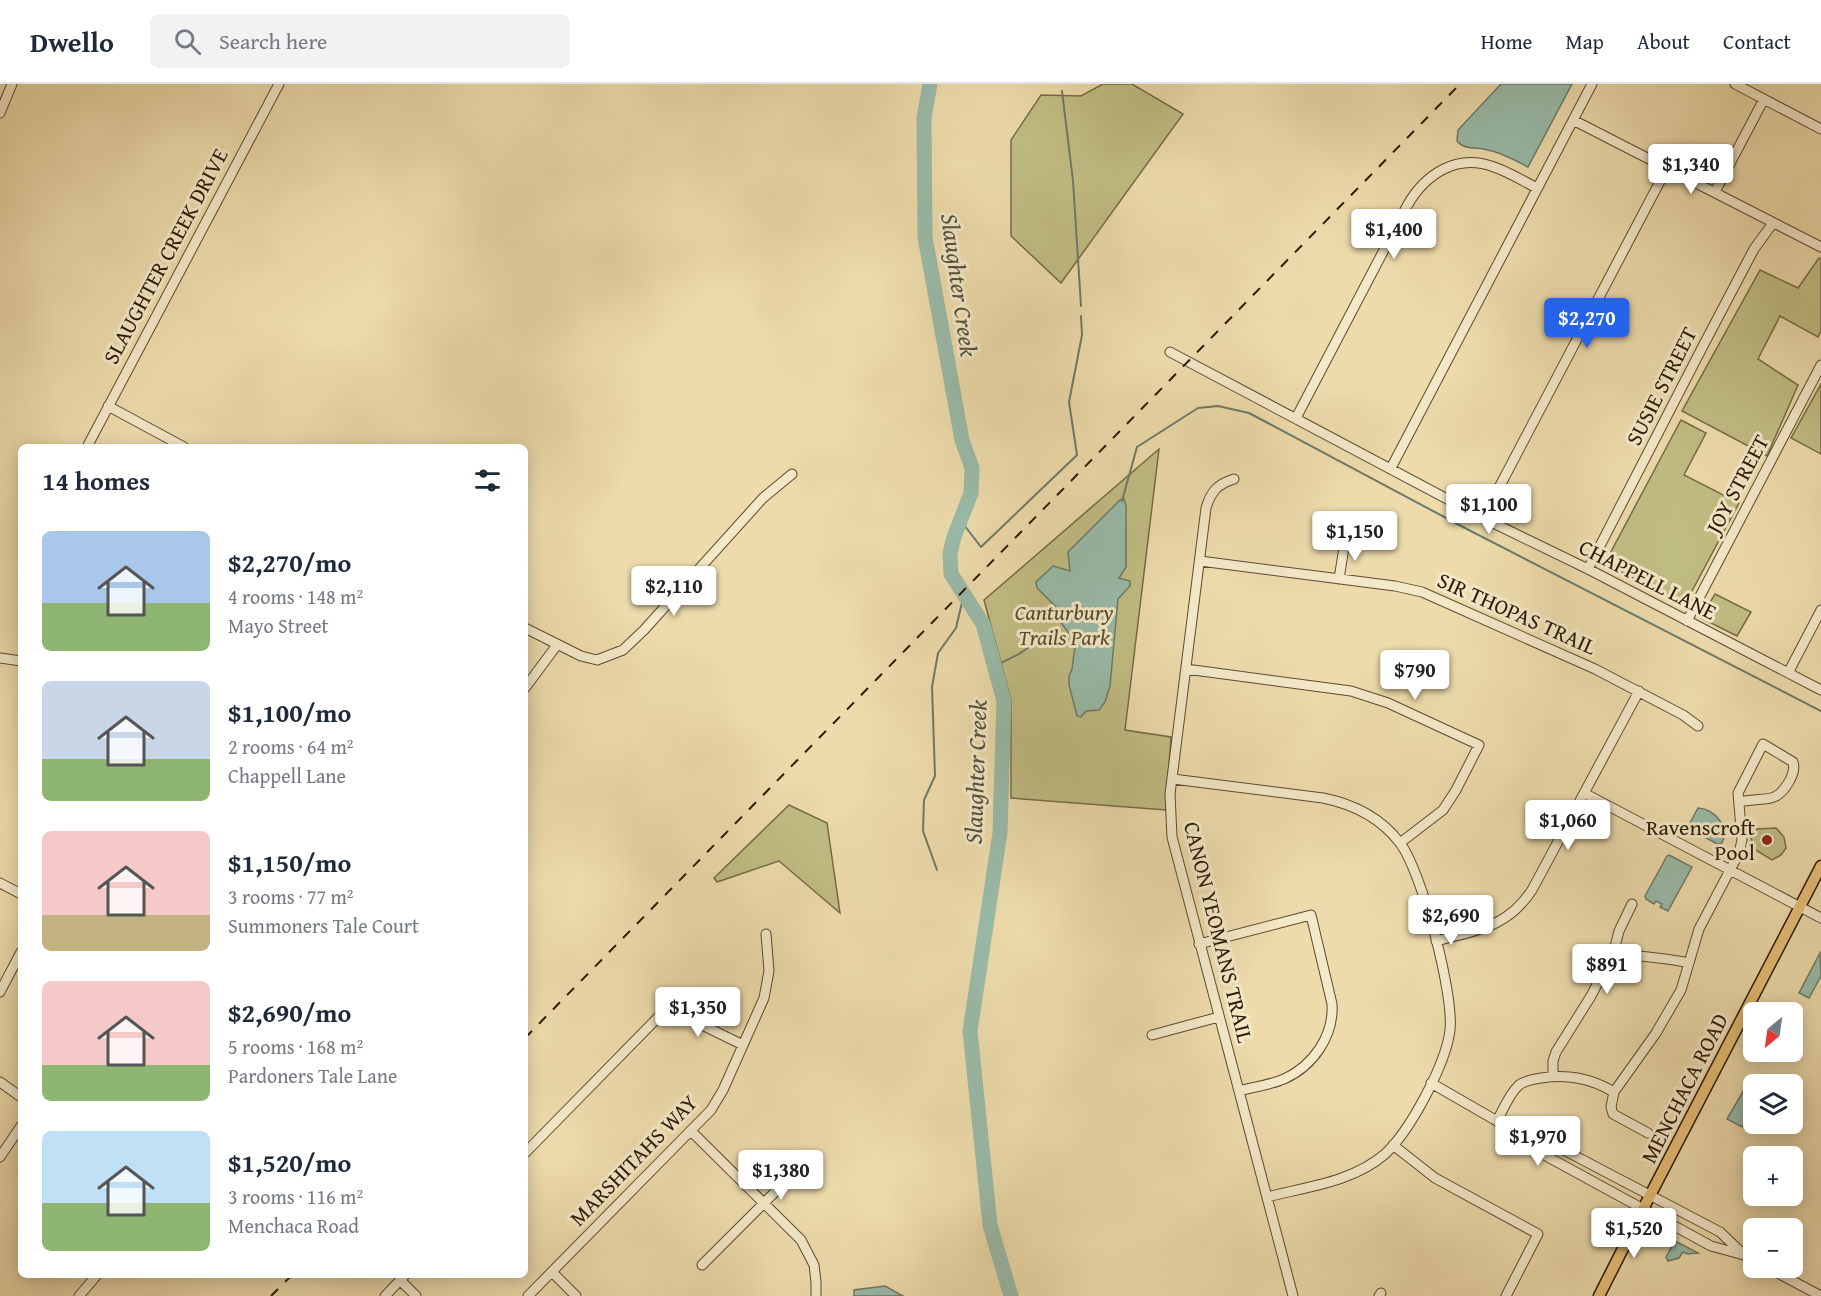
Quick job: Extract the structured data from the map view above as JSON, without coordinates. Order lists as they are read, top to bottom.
{
  "streets": {
    "main road": ["MENCHACA ROAD"],
    "street": [
      "SLAUGHTER CREEK DRIVE",
      "SUSIE STREET",
      "JOY STREET",
      "CHAPPELL LANE",
      "SIR THOPAS TRAIL",
      "CANON YEOMANS TRAIL",
      "MARSHITAHS WAY"
    ]
  },
  "crossings": [
    ["SUSIE STREET", "CHAPPELL LANE"],
    ["JOY STREET", "CHAPPELL LANE"],
    ["SIR THOPAS TRAIL", "CANON YEOMANS TRAIL"]
  ],
  "water": ["Slaughter Creek"],
  "parks": ["Canturbury Trails Park"],
  "places": ["Ravenscroft Pool"],
  "north": "bottom left",
  "page": {
    "header": "Dwello",
    "search": "Search here",
    "nav": [
      "Home",
      "Map",
      "About",
      "Contact"
    ],
    "price": [
      "$1,340",
      "$1,400",
      "$2,270",
      "$1,100",
      "$1,150",
      "$2,110",
      "$790",
      "$1,060",
      "$2,690",
      "$891",
      "$1,350",
      "$1,970",
      "$1,380",
      "$1,520"
    ],
    "heading": "14 homes",
    "list": [
      {
        "name": "$2,270/mo",
        "note": "4 rooms · 148 m² · Mayo Street"
      },
      {
        "name": "$1,100/mo",
        "note": "2 rooms · 64 m² · Chappell Lane"
      },
      {
        "name": "$1,150/mo",
        "note": "3 rooms · 77 m² · Summoners Tale Court"
      },
      {
        "name": "$2,690/mo",
        "note": "5 rooms · 168 m² · Pardoners Tale Lane"
      },
      {
        "name": "$1,520/mo",
        "note": "3 rooms · 116 m² · Menchaca Road"
      }
    ],
    "map_buttons": ["+", "−"]
  }
}
